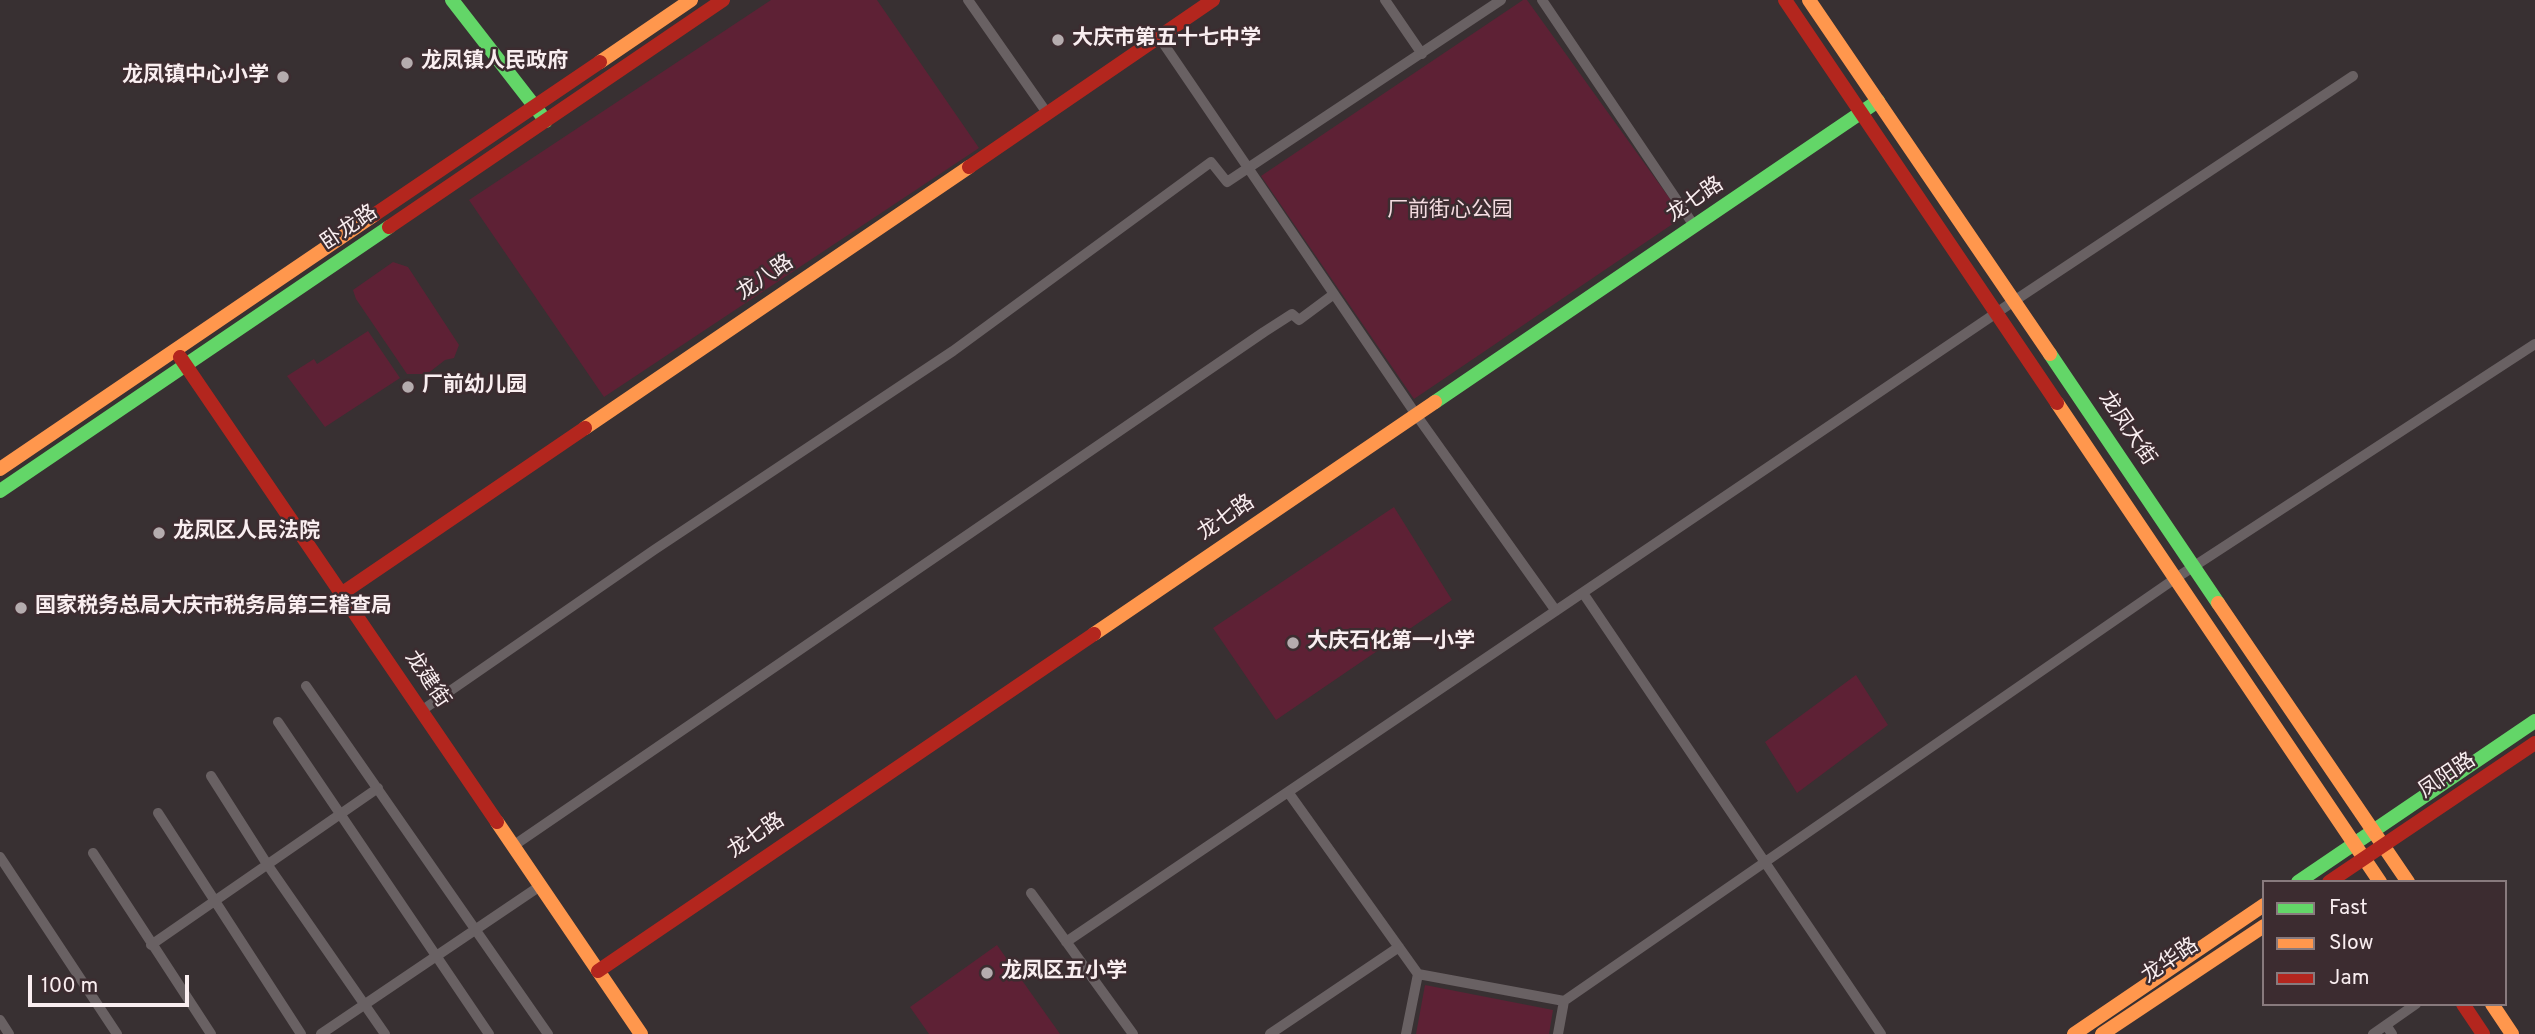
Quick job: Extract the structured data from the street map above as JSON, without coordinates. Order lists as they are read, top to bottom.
{
  "streets": {
    "main road": [
      "龙七路",
      "卧龙路",
      "龙八路",
      "龙凤大街",
      "龙建街",
      "凤阳路",
      "龙华路"
    ]
  },
  "crossings": [
    ["龙七路", "龙凤大街"],
    ["龙七路", "龙建街"],
    ["卧龙路", "龙建街"],
    ["龙八路", "龙建街"],
    ["龙凤大街", "凤阳路"]
  ],
  "parks": ["厂前街心公园"],
  "places": [
    "大庆市第五十七中学",
    "龙凤镇人民政府",
    "龙凤镇中心小学",
    "厂前幼儿园",
    "龙凤区人民法院",
    "国家税务总局大庆市税务局第三稽查局",
    "大庆石化第一小学",
    "龙凤区五小学"
  ],
  "legend": ["Fast", "Slow", "Jam"],
  "scale_bar": "100 m"
}
